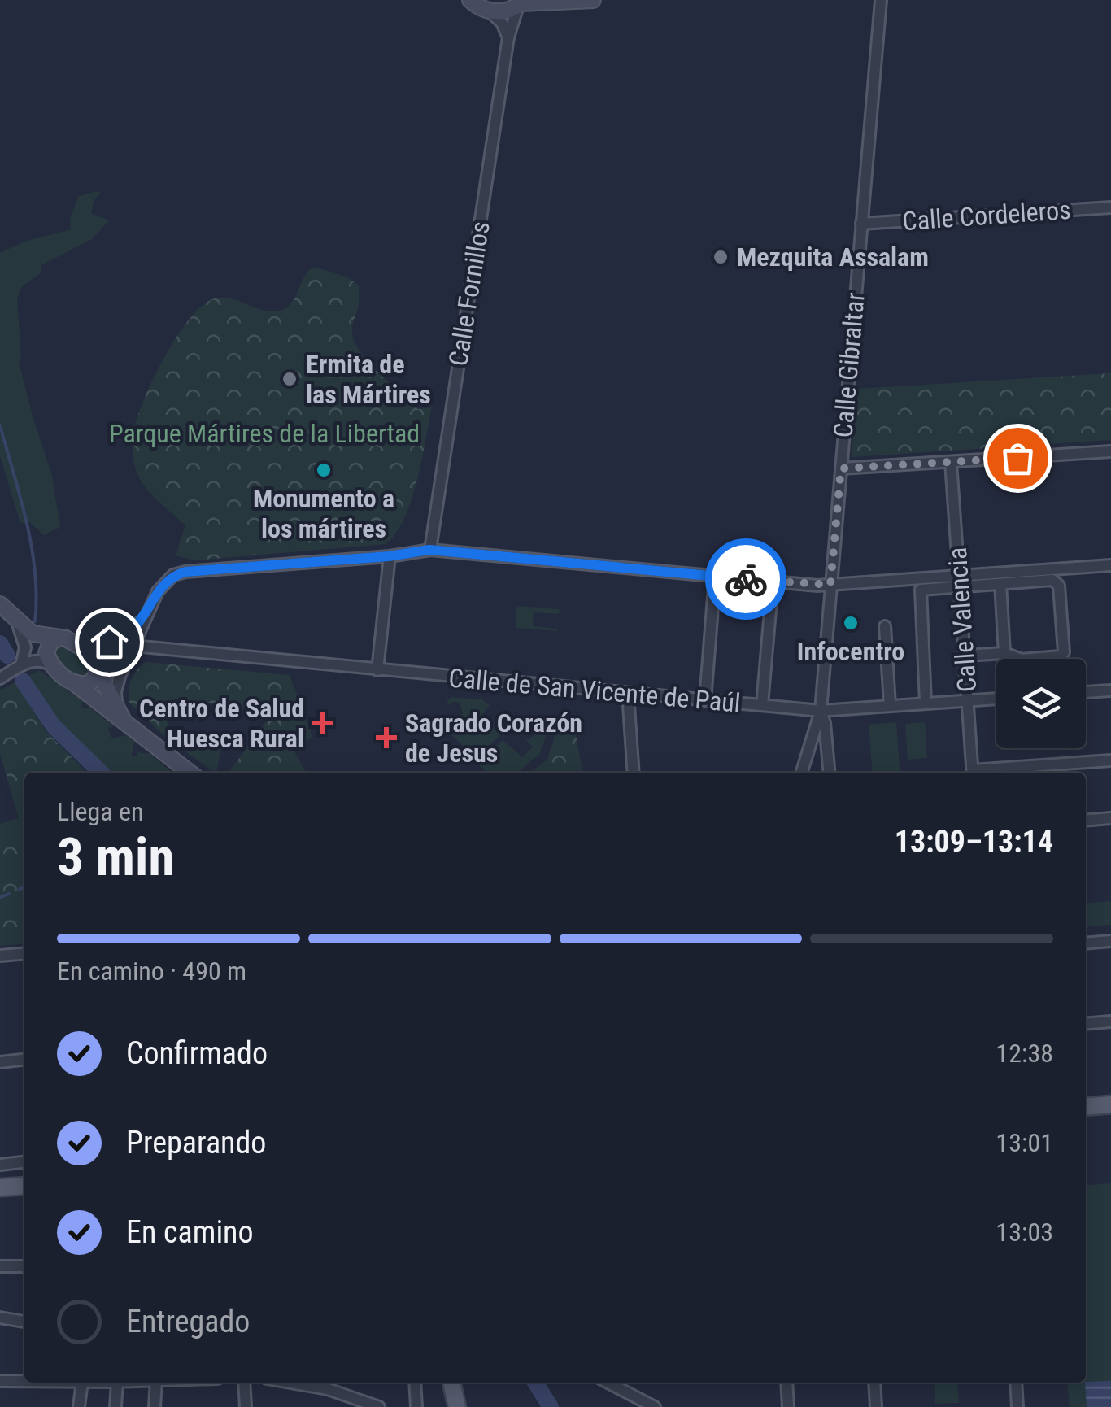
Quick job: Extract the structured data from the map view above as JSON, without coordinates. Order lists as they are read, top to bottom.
{
  "streets": {
    "street": [
      "Calle Cordeleros",
      "Calle Fornillos",
      "Calle Gibraltar",
      "Calle Valencia",
      "Calle de San Vicente de Paúl"
    ]
  },
  "crossings": [
    ["Calle Cordeleros", "Calle Gibraltar"],
    ["Calle Gibraltar", "Calle de San Vicente de Paúl"],
    ["Calle Valencia", "Calle de San Vicente de Paúl"]
  ],
  "parks": ["Parque Mártires de la Libertad"],
  "places": {
    "other": [
      "Mezquita Assalam",
      "Ermita de las Mártires",
      "Monumento a los mártires",
      "Infocentro"
    ],
    "health": ["Centro de Salud Huesca Rural", "Sagrado Corazón de Jesus"]
  },
  "page": {
    "heading": ["3 min", "Llega en", "13:09–13:14"],
    "bar": "En camino · 490 m",
    "list": [
      ["Confirmado", "12:38"],
      ["Preparando", "13:01"],
      ["En camino", "13:03"],
      "Entregado"
    ]
  }
}
